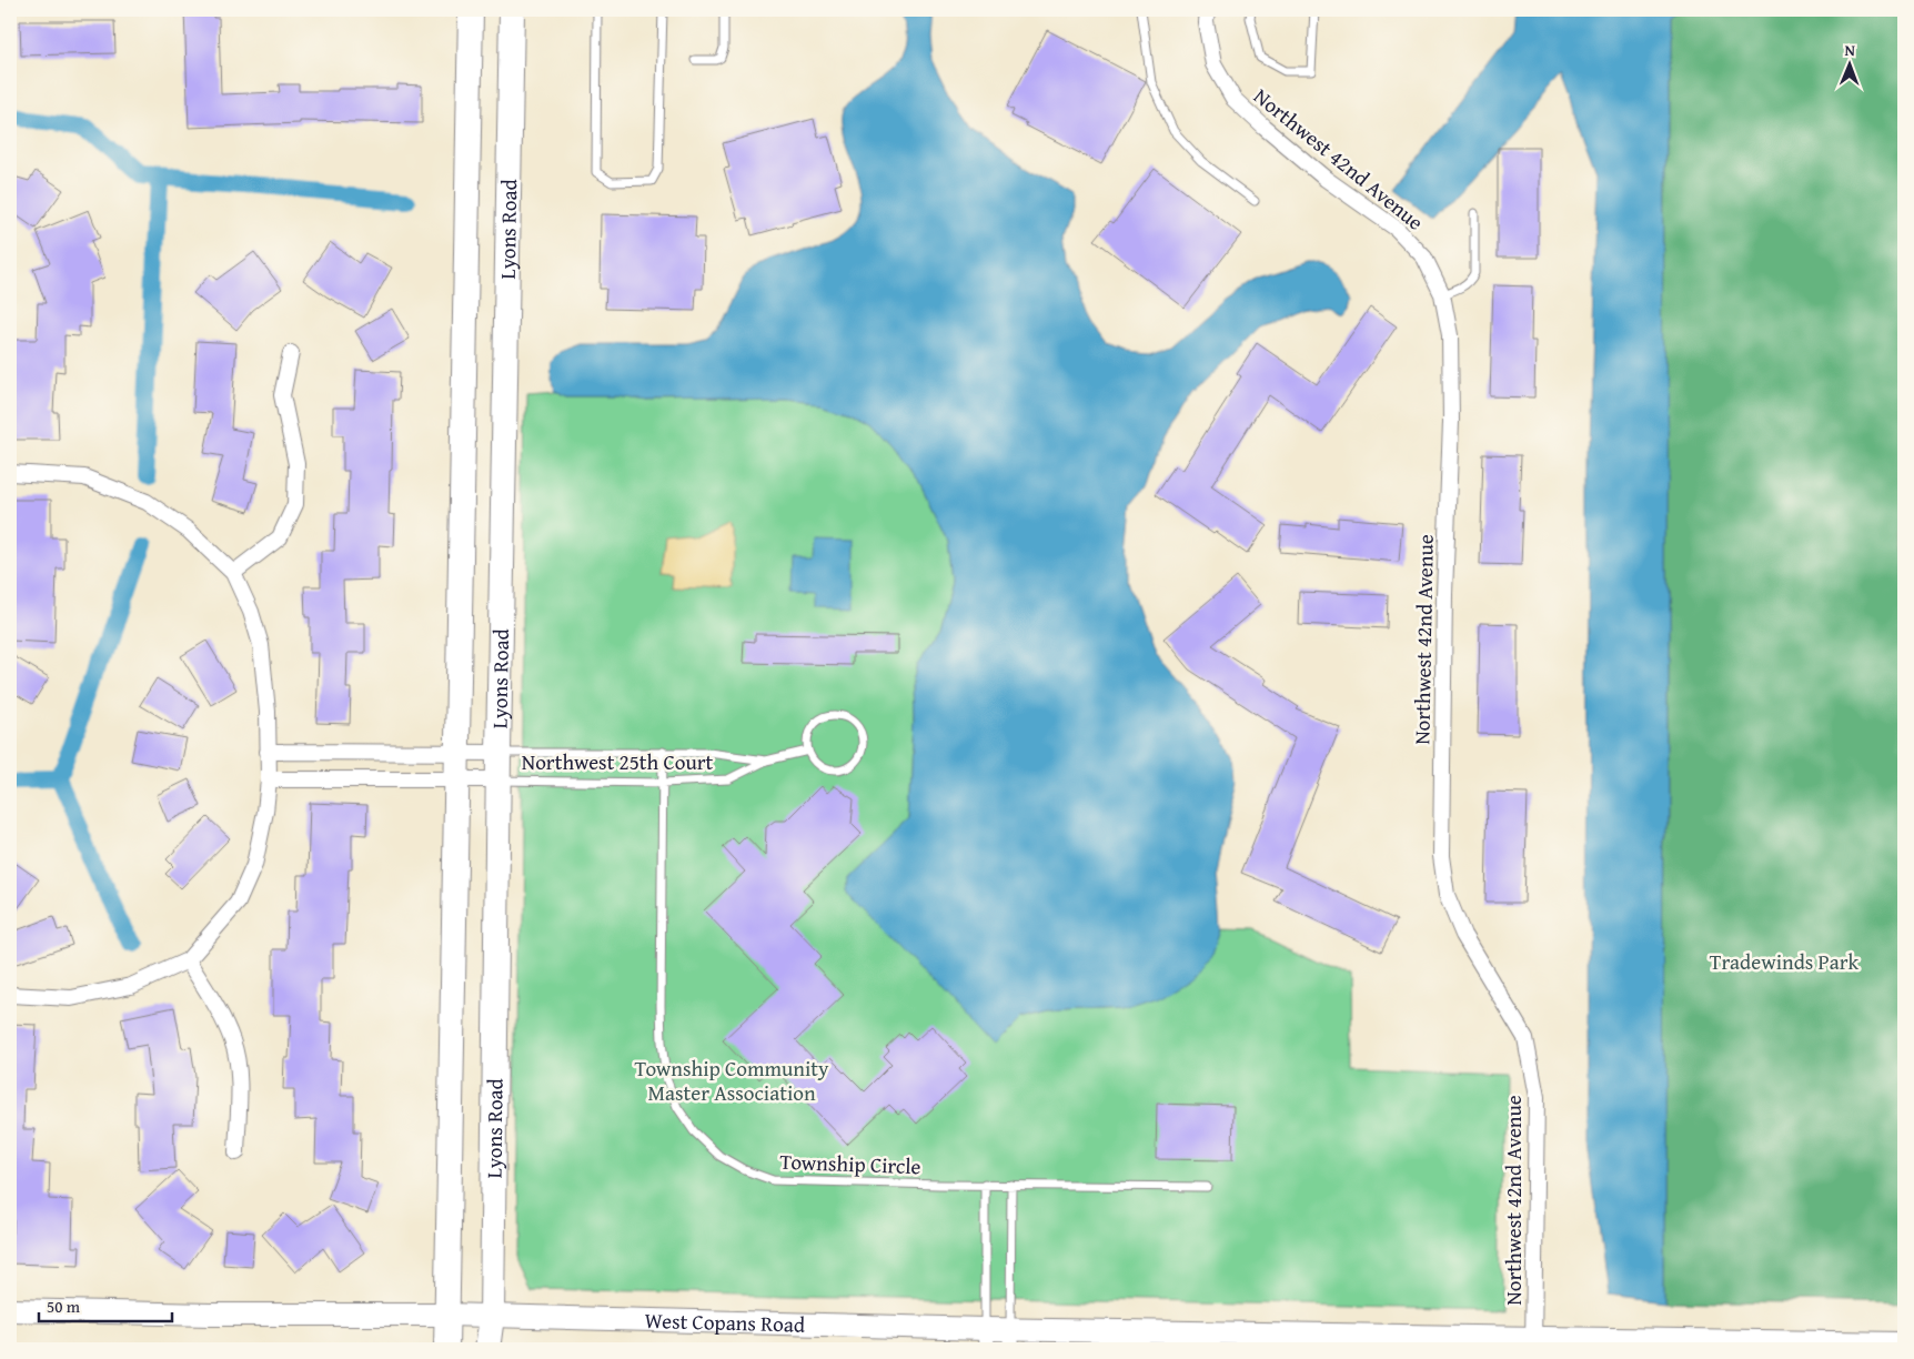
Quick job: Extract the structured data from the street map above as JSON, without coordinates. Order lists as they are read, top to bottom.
{
  "streets": {
    "main road": ["Lyons Road", "West Copans Road"],
    "street": ["Northwest 42nd Avenue"],
    "lane": ["Northwest 25th Court", "Township Circle"]
  },
  "crossings": [
    ["Northwest 42nd Avenue", "West Copans Road"],
    ["Lyons Road", "Northwest 25th Court"],
    ["Lyons Road", "West Copans Road"],
    ["Northwest 25th Court", "Township Circle"]
  ],
  "parks": ["Tradewinds Park", "Township Community Master Association"],
  "scale_bar": "50 m",
  "north": "top"
}
